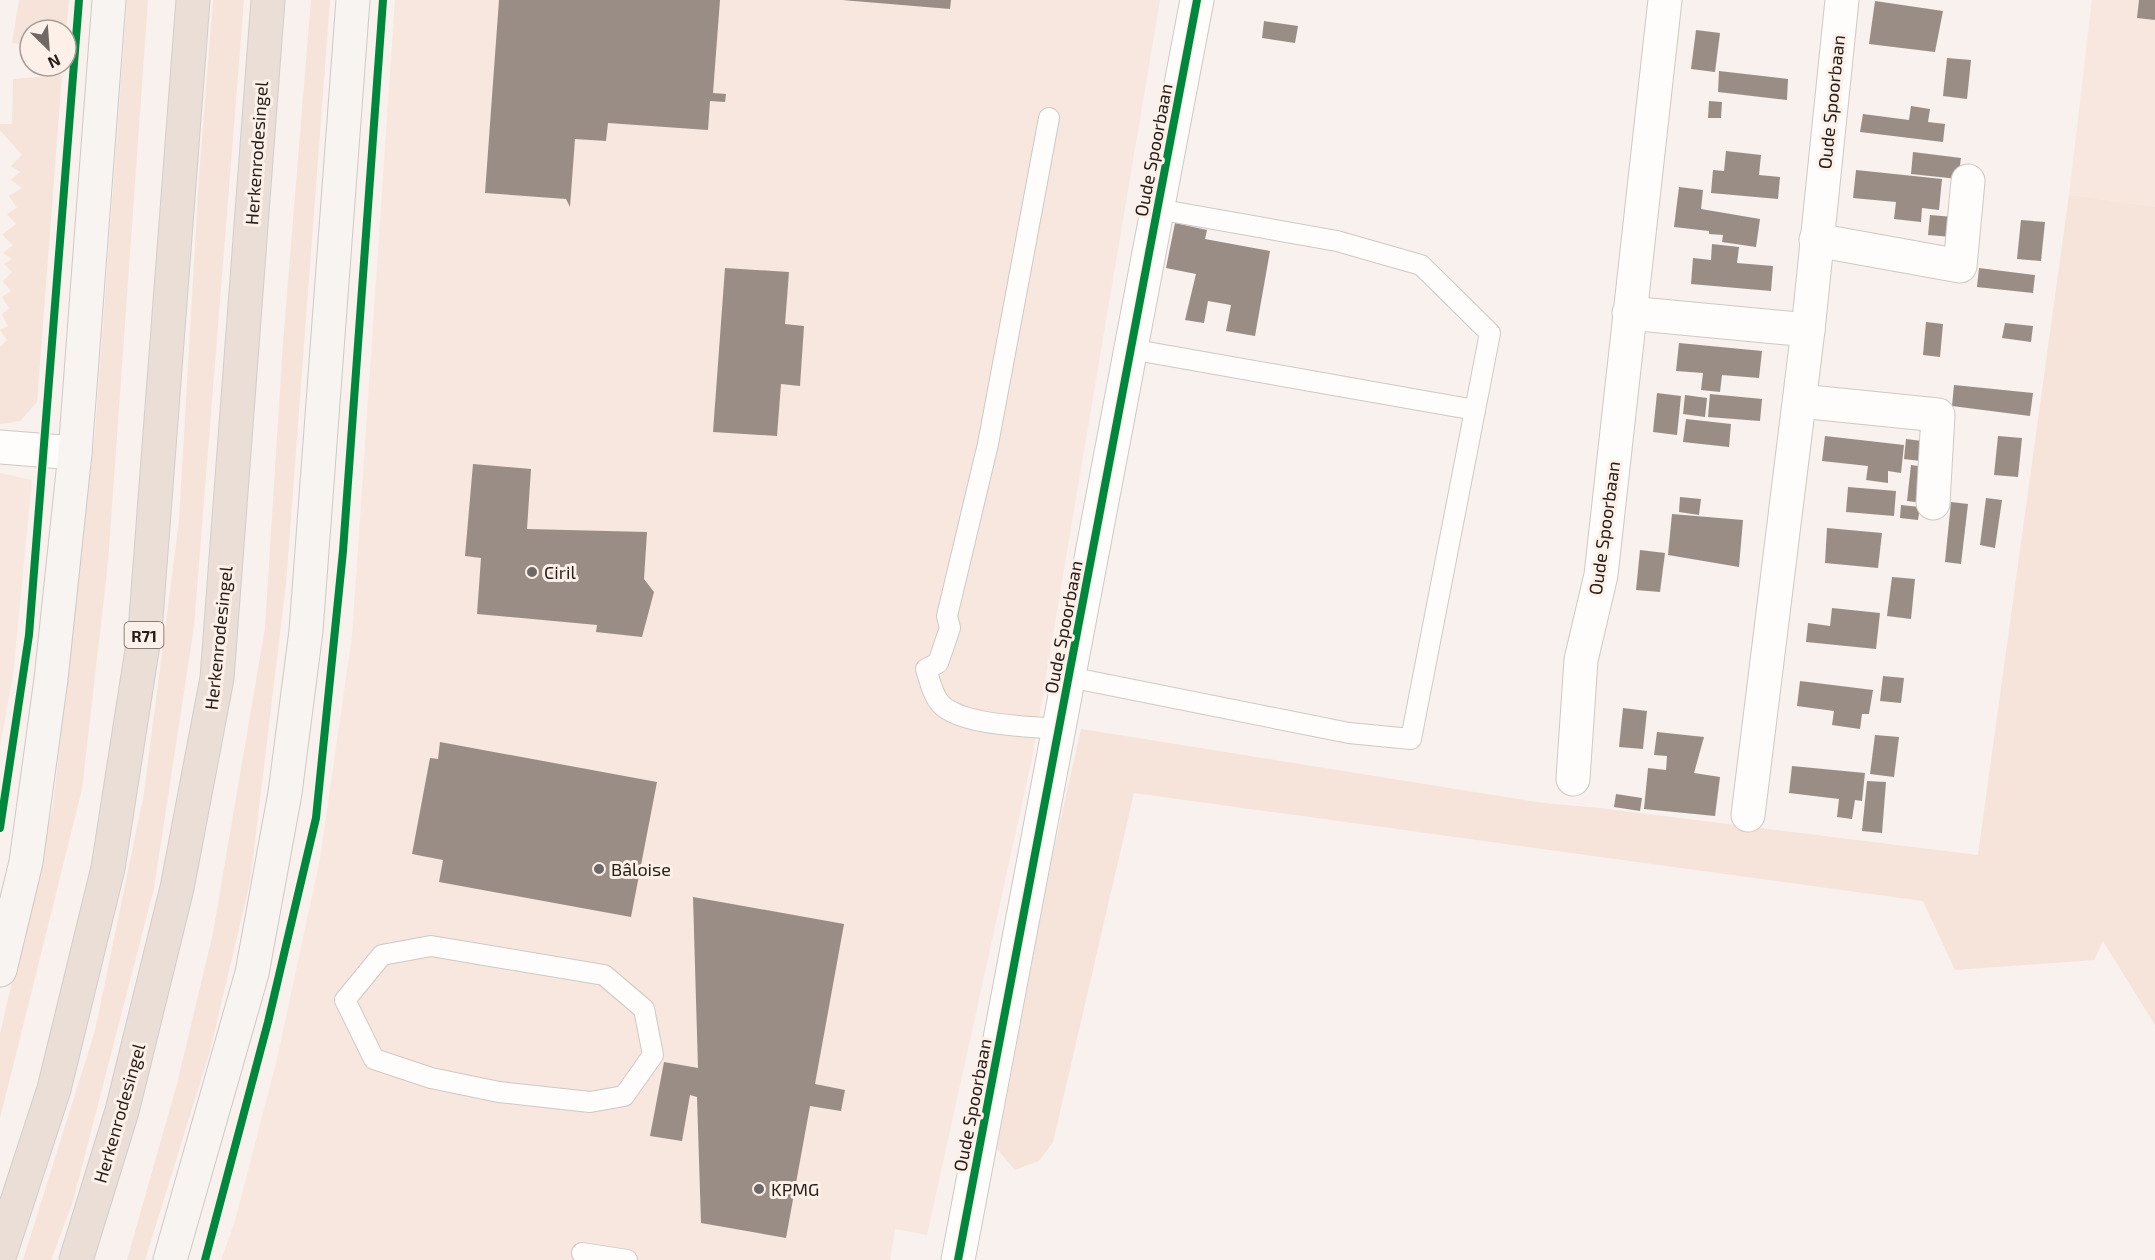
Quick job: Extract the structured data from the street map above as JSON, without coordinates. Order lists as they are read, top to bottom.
{
  "streets": {
    "highway": ["Herkenrodesingel", "R71"],
    "street": ["Oude Spoorbaan"]
  },
  "places": ["Ciril", "Bâloise", "KPMG"],
  "north": "bottom right"
}
